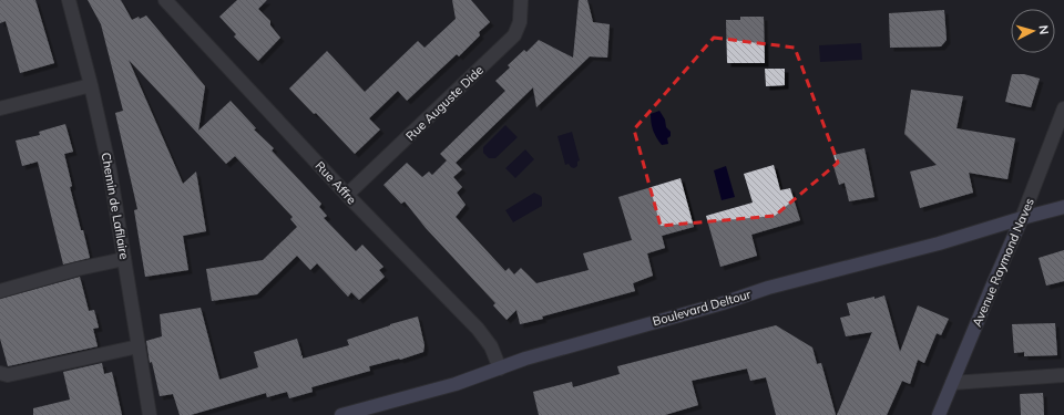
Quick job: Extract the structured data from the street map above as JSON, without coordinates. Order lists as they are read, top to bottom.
{
  "streets": {
    "street": [
      "Rue Auguste Dide",
      "Rue Affre",
      "Chemin de Lafilaire",
      "Avenue Raymond Naves",
      "Boulevard Deltour"
    ]
  },
  "crossings": [
    ["Rue Auguste Dide", "Rue Affre"],
    ["Rue Affre", "Boulevard Deltour"],
    ["Avenue Raymond Naves", "Boulevard Deltour"]
  ],
  "north": "right"
}
